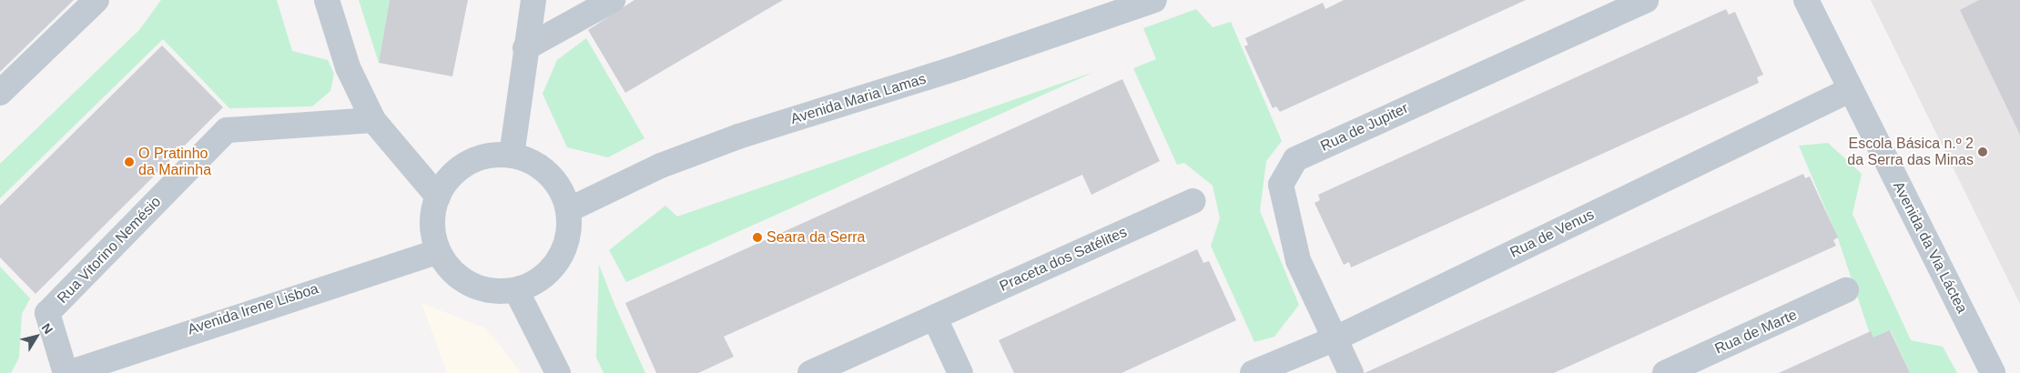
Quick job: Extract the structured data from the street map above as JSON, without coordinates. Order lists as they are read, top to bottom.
{
  "streets": {
    "street": [
      "Avenida Maria Lamas",
      "Rua de Jupiter",
      "Rua de Venus",
      "Avenida da Via Láctea",
      "Rua Vitorino Nemésio",
      "Praceta dos Satélites",
      "Avenida Irene Lisboa",
      "Rua de Marte"
    ]
  },
  "crossings": [
    ["Avenida Maria Lamas", "Avenida Irene Lisboa"],
    ["Rua de Jupiter", "Rua de Venus"],
    ["Rua de Venus", "Avenida da Via Láctea"],
    ["Rua Vitorino Nemésio", "Avenida Irene Lisboa"]
  ],
  "places": ["Escola Básica n.º 2 da Serra das Minas", "O Pratinho da Marinha", "Seara da Serra"],
  "north": "top right"
}
